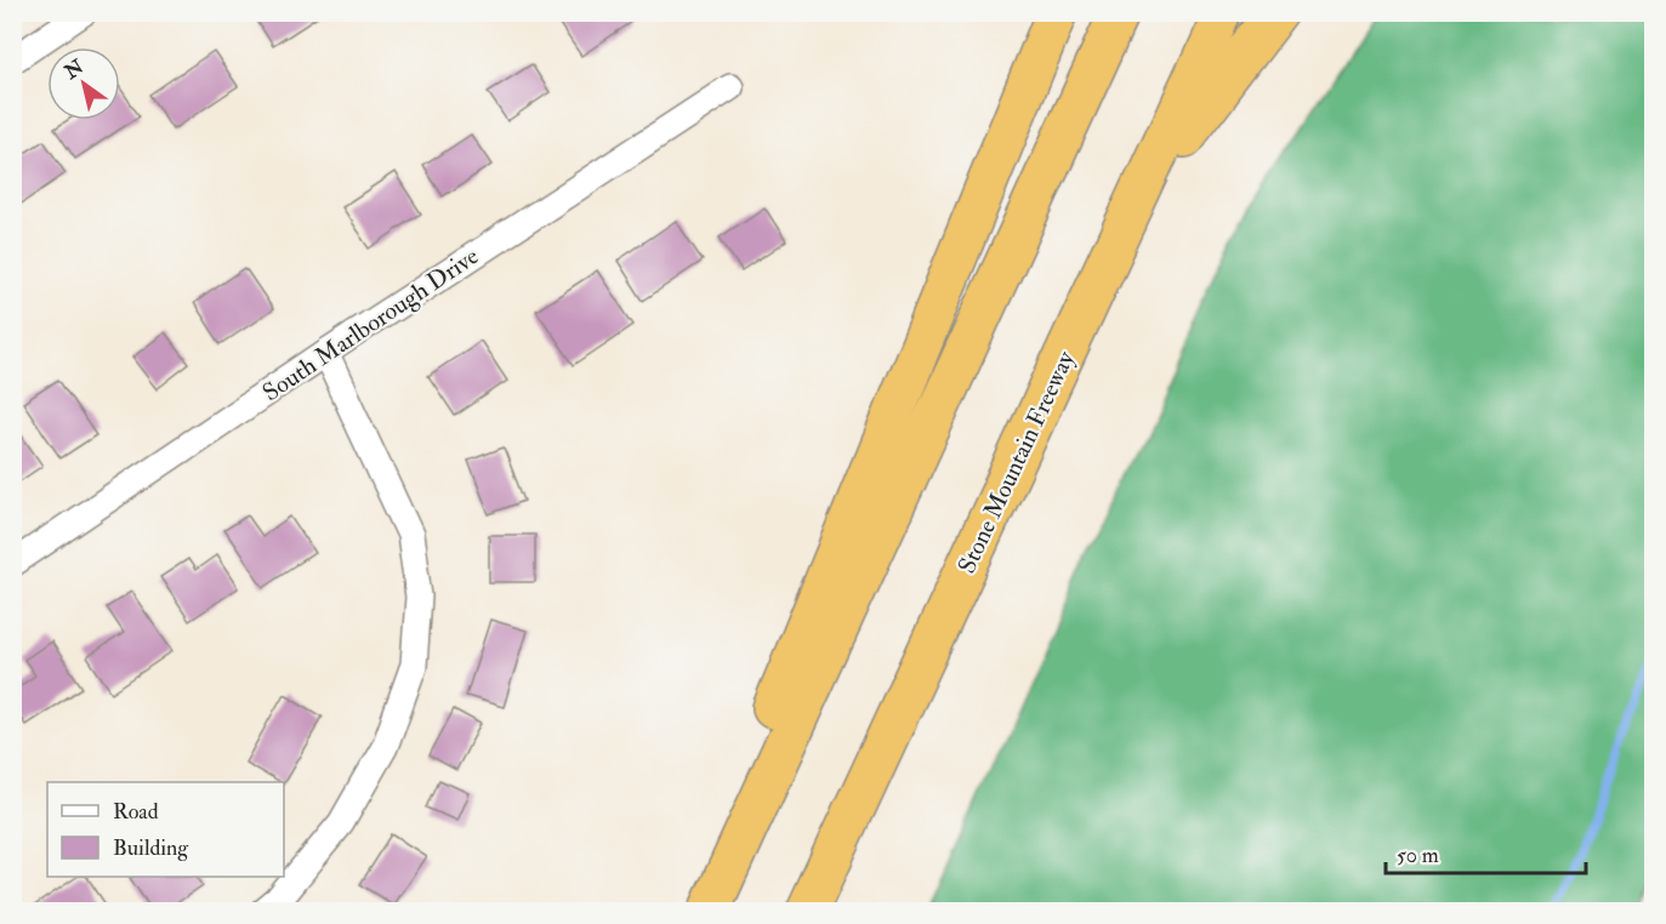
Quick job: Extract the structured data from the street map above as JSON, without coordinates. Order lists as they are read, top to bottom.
{
  "streets": {
    "highway": ["Stone Mountain Freeway"],
    "street": ["South Marlborough Drive"]
  },
  "legend": ["Road", "Building"],
  "scale_bar": "50 m",
  "north": "top left"
}
